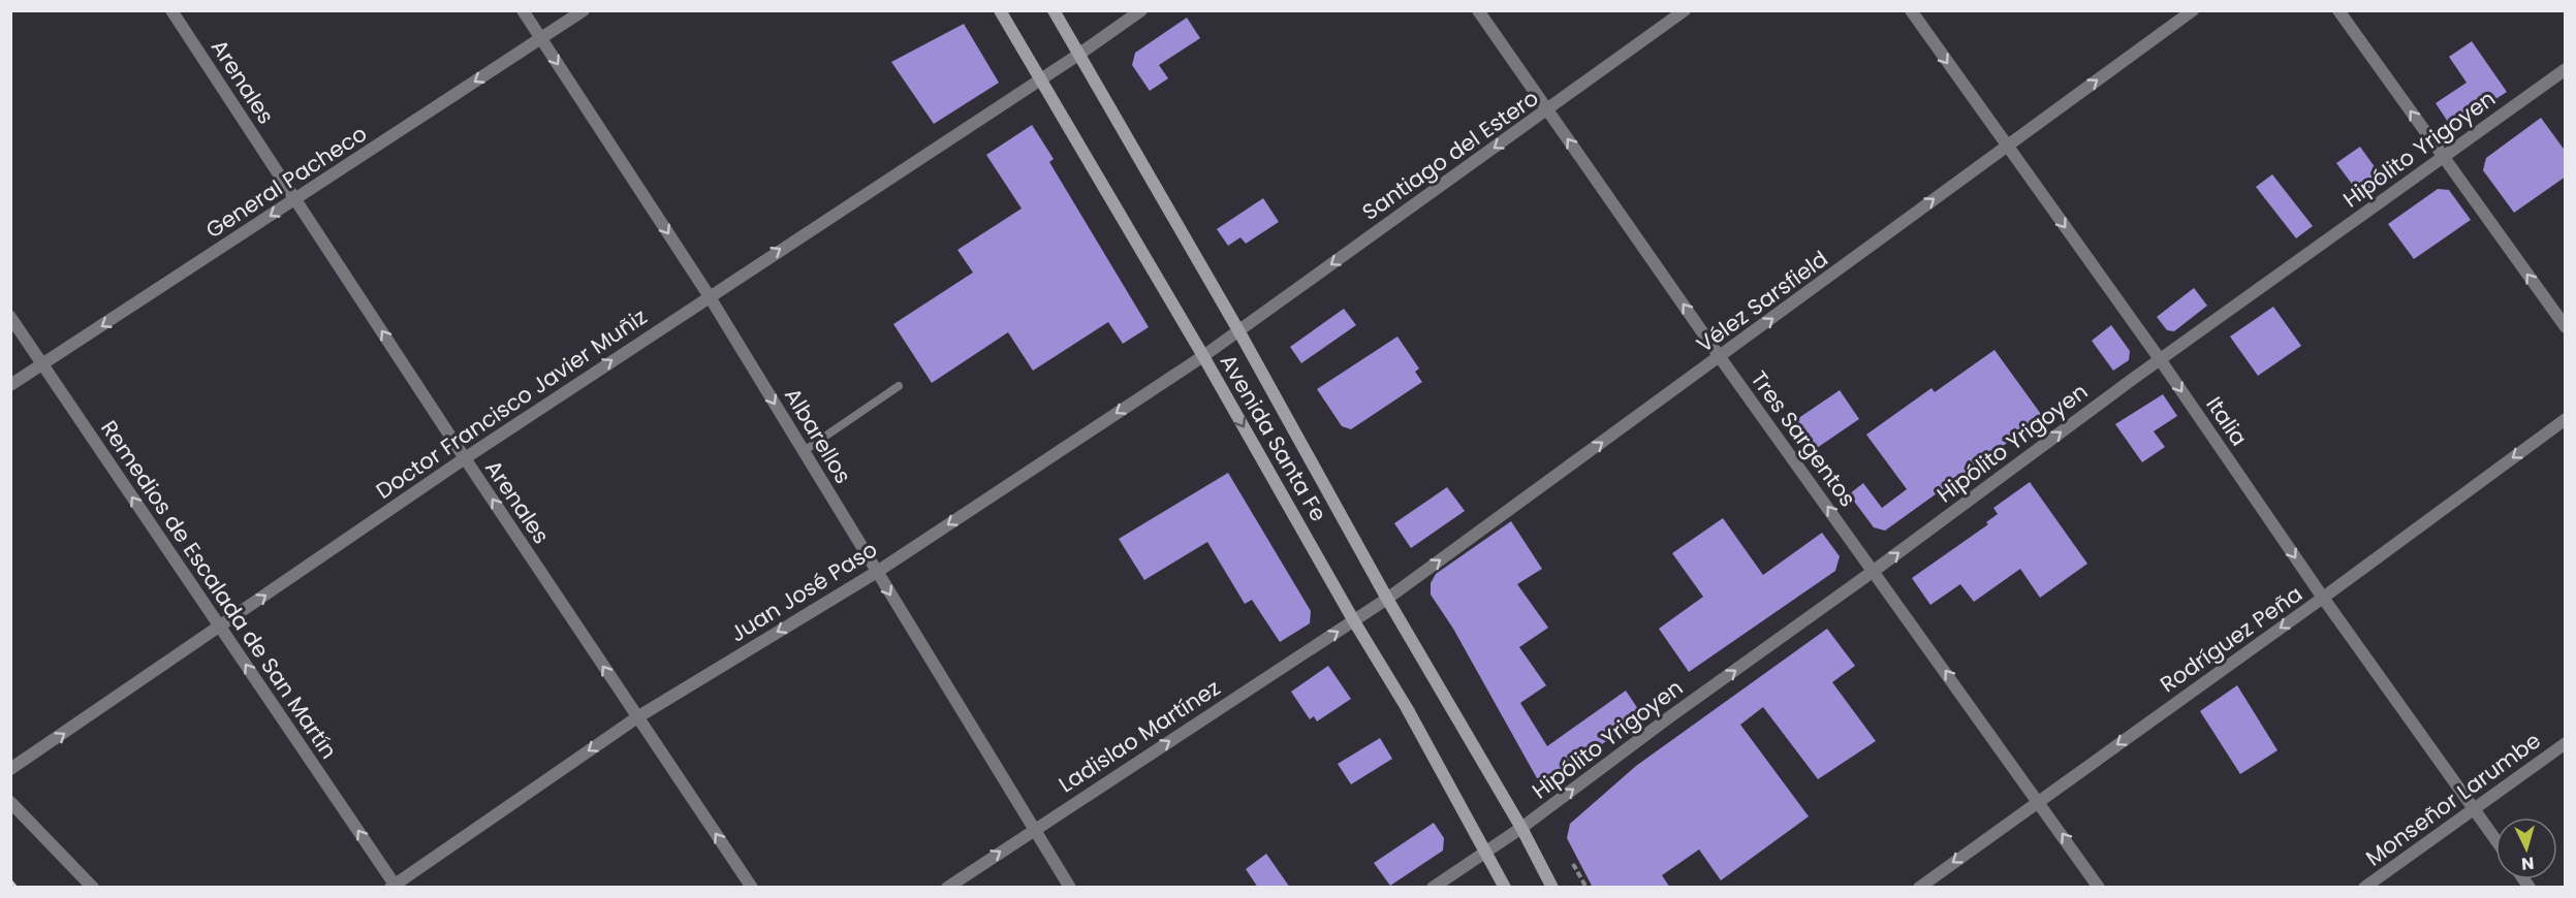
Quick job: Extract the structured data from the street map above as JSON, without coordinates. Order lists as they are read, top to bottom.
{
  "streets": {
    "main road": ["Avenida Santa Fe"],
    "street": [
      "Arenales",
      "Hipólito Yrigoyen",
      "Santiago del Estero",
      "General Pacheco",
      "Vélez Sarsfield",
      "Doctor Francisco Javier Muñiz",
      "Italia",
      "Albarellos",
      "Tres Sargentos",
      "Remedios de Escalada de San Martín",
      "Juan José Paso",
      "Rodríguez Peña",
      "Ladislao Martínez",
      "Monseñor Larumbe"
    ]
  },
  "crossings": [
    ["Arenales", "General Pacheco"],
    ["Arenales", "Doctor Francisco Javier Muñiz"],
    ["Arenales", "Juan José Paso"],
    ["Hipólito Yrigoyen", "Italia"],
    ["Hipólito Yrigoyen", "Avenida Santa Fe"],
    ["Hipólito Yrigoyen", "Tres Sargentos"],
    ["Santiago del Estero", "Avenida Santa Fe"],
    ["Santiago del Estero", "Tres Sargentos"],
    ["Santiago del Estero", "Juan José Paso"],
    ["General Pacheco", "Albarellos"],
    ["General Pacheco", "Remedios de Escalada de San Martín"],
    ["Vélez Sarsfield", "Italia"],
    ["Vélez Sarsfield", "Avenida Santa Fe"],
    ["Vélez Sarsfield", "Tres Sargentos"],
    ["Vélez Sarsfield", "Ladislao Martínez"],
    ["Doctor Francisco Javier Muñiz", "Albarellos"],
    ["Doctor Francisco Javier Muñiz", "Avenida Santa Fe"],
    ["Doctor Francisco Javier Muñiz", "Remedios de Escalada de San Martín"],
    ["Italia", "Rodríguez Peña"],
    ["Italia", "Monseñor Larumbe"],
    ["Albarellos", "Juan José Paso"],
    ["Albarellos", "Ladislao Martínez"],
    ["Avenida Santa Fe", "Juan José Paso"],
    ["Avenida Santa Fe", "Ladislao Martínez"],
    ["Tres Sargentos", "Rodríguez Peña"],
    ["Remedios de Escalada de San Martín", "Juan José Paso"]
  ],
  "one_way": [
    "Arenales",
    "Hipólito Yrigoyen",
    "Santiago del Estero",
    "General Pacheco",
    "Vélez Sarsfield",
    "Doctor Francisco Javier Muñiz",
    "Italia",
    "Albarellos",
    "Tres Sargentos",
    "Remedios de Escalada de San Martín",
    "Juan José Paso",
    "Rodríguez Peña",
    "Ladislao Martínez"
  ],
  "north": "bottom"
}
